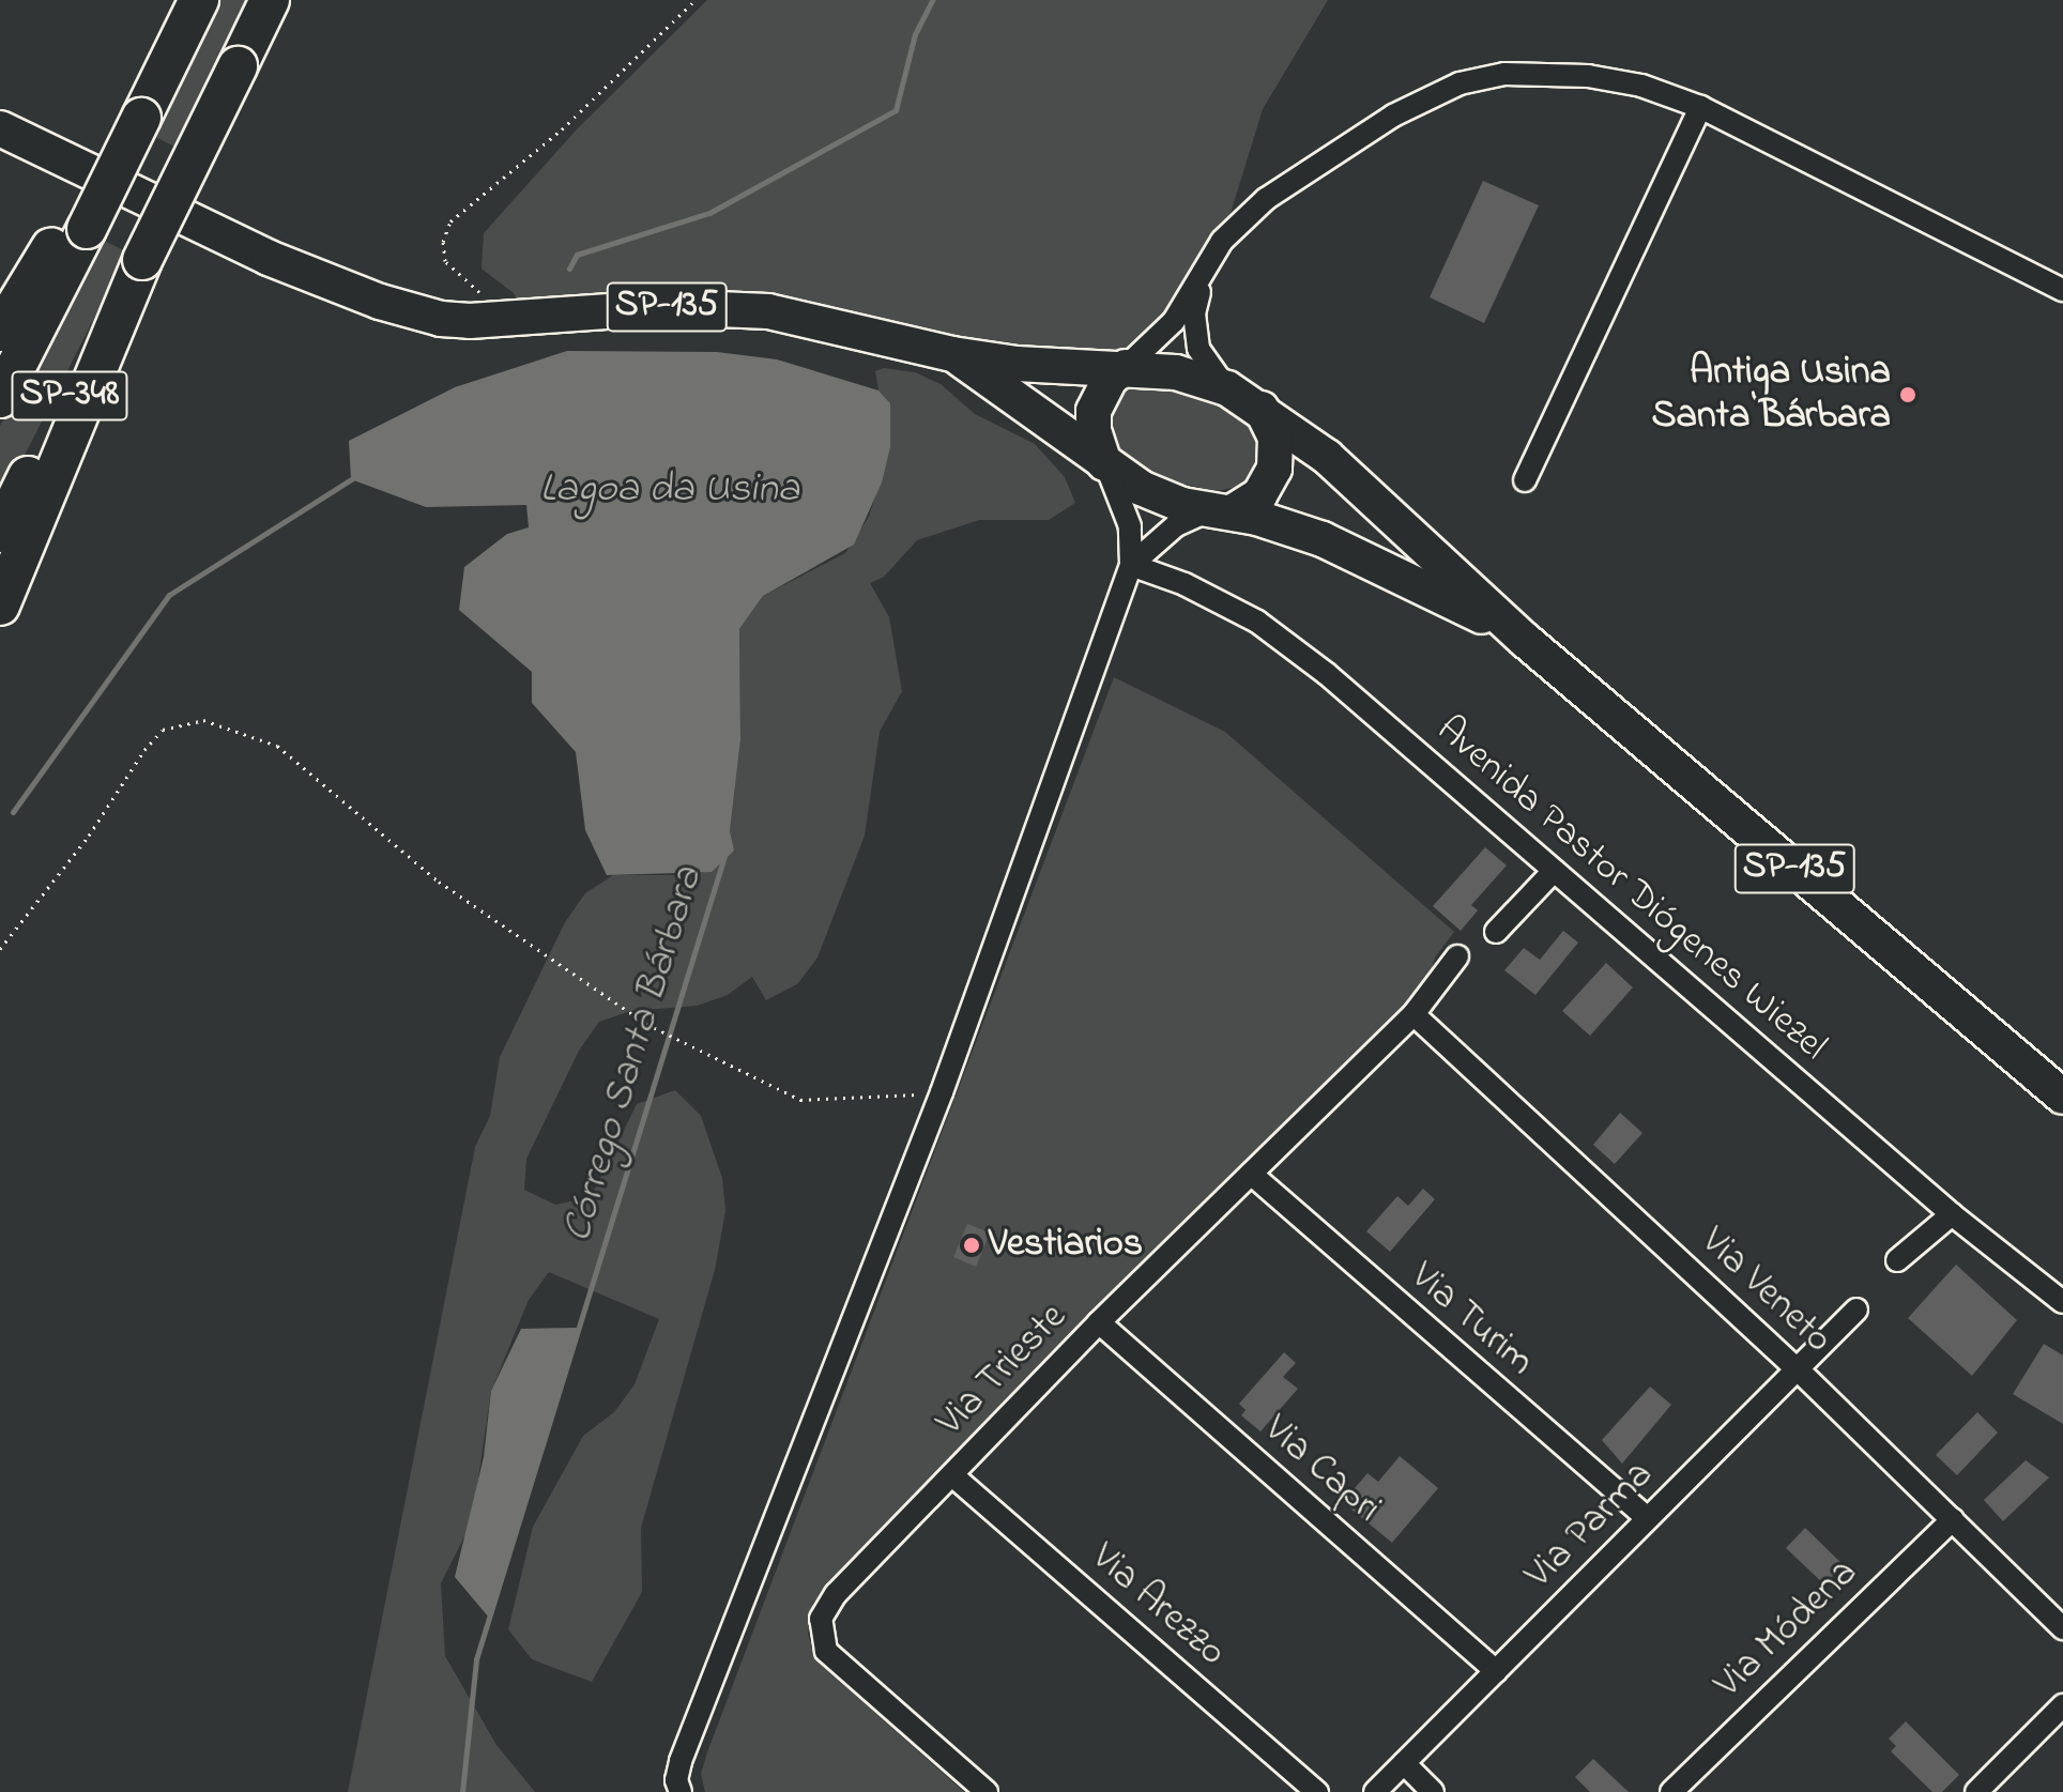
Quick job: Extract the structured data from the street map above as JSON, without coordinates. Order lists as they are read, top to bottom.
{
  "streets": {
    "highway": ["SP-348"],
    "main road": ["SP-135"],
    "street": [
      "Avenida Pastor Diógenes Wiezel",
      "Via Veneto",
      "Via Turim",
      "Via Trieste",
      "Via Capri",
      "Via Parma",
      "Via Arezzo",
      "Via Módena"
    ]
  },
  "crossings": [
    ["Via Veneto", "Via Trieste"],
    ["Via Veneto", "Via Parma"],
    ["Via Veneto", "Via Módena"],
    ["Via Turim", "Via Trieste"],
    ["Via Turim", "Via Parma"],
    ["Via Trieste", "Via Capri"],
    ["Via Trieste", "Via Arezzo"],
    ["Via Capri", "Via Parma"]
  ],
  "water": ["Lagoa da Usina", "Córrego Santa Bárbara"],
  "places": ["Antiga Usina Santa Bárbara", "Vestiarios"]
}
